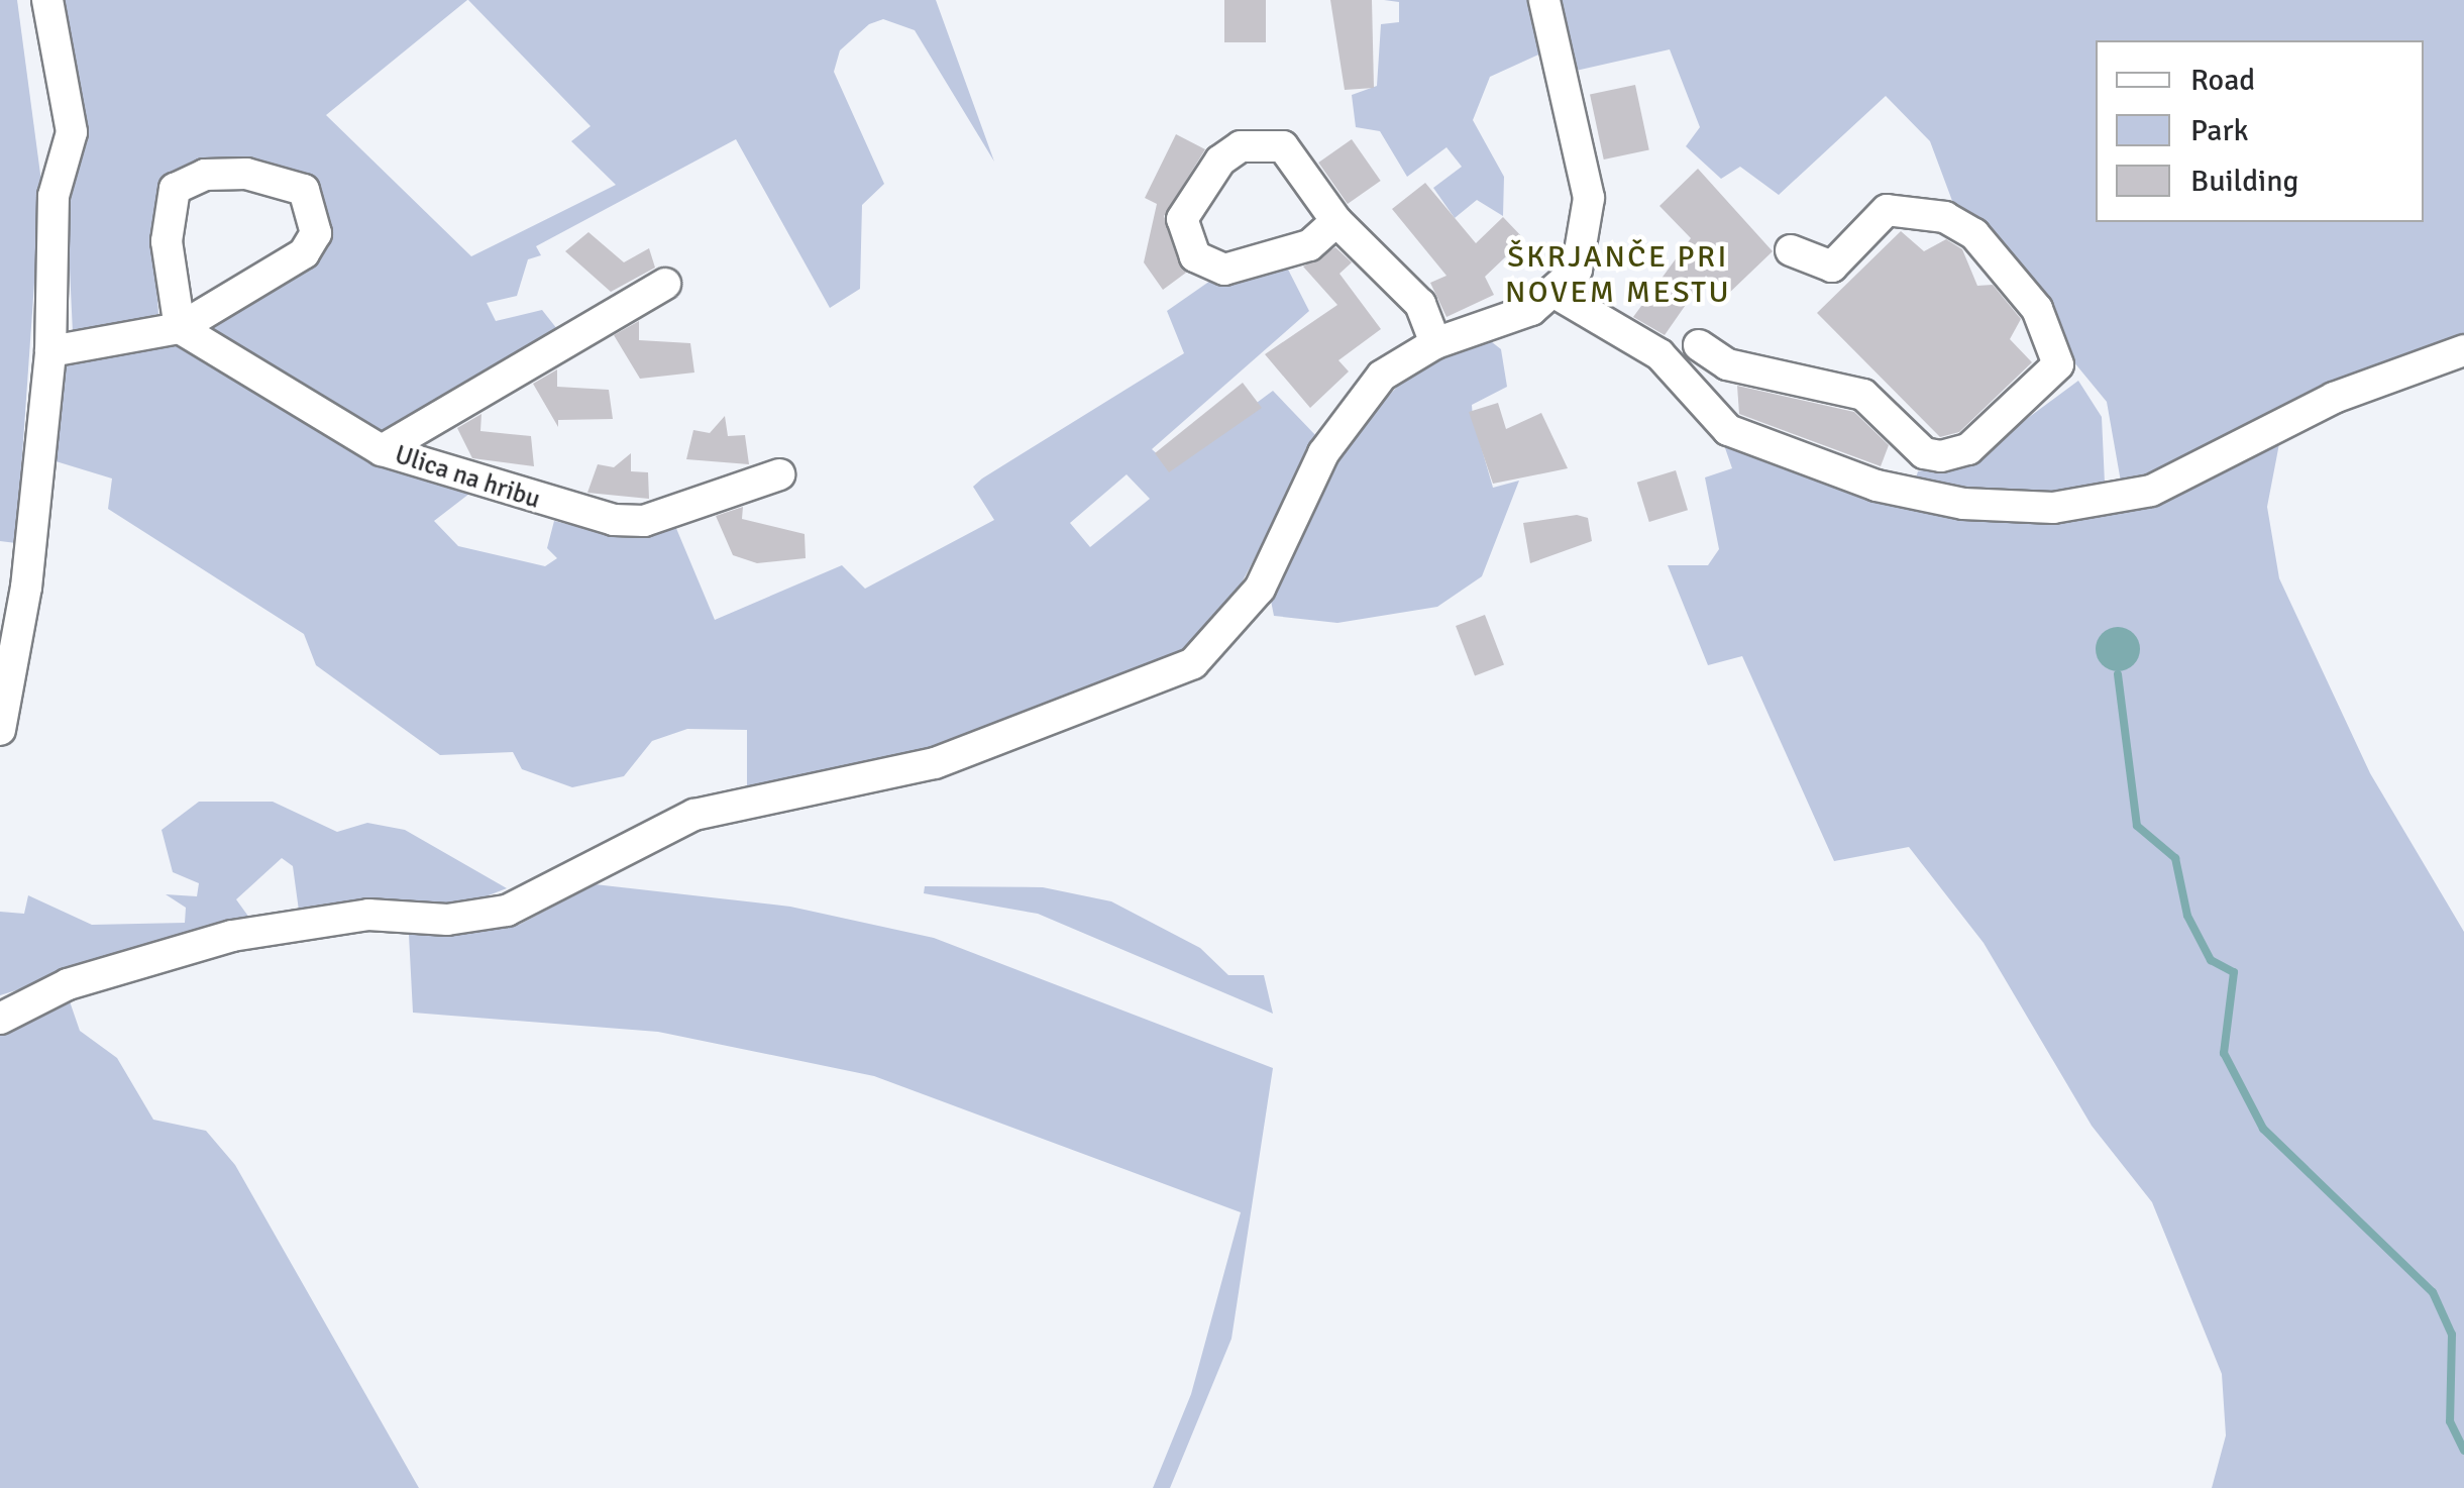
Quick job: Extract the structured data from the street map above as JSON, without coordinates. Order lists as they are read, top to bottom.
{
  "streets": {
    "street": ["Ulica na hribu"]
  },
  "districts": ["ŠKRJANČE PRI NOVEM MESTU"],
  "legend": ["Road", "Park", "Building"]
}
